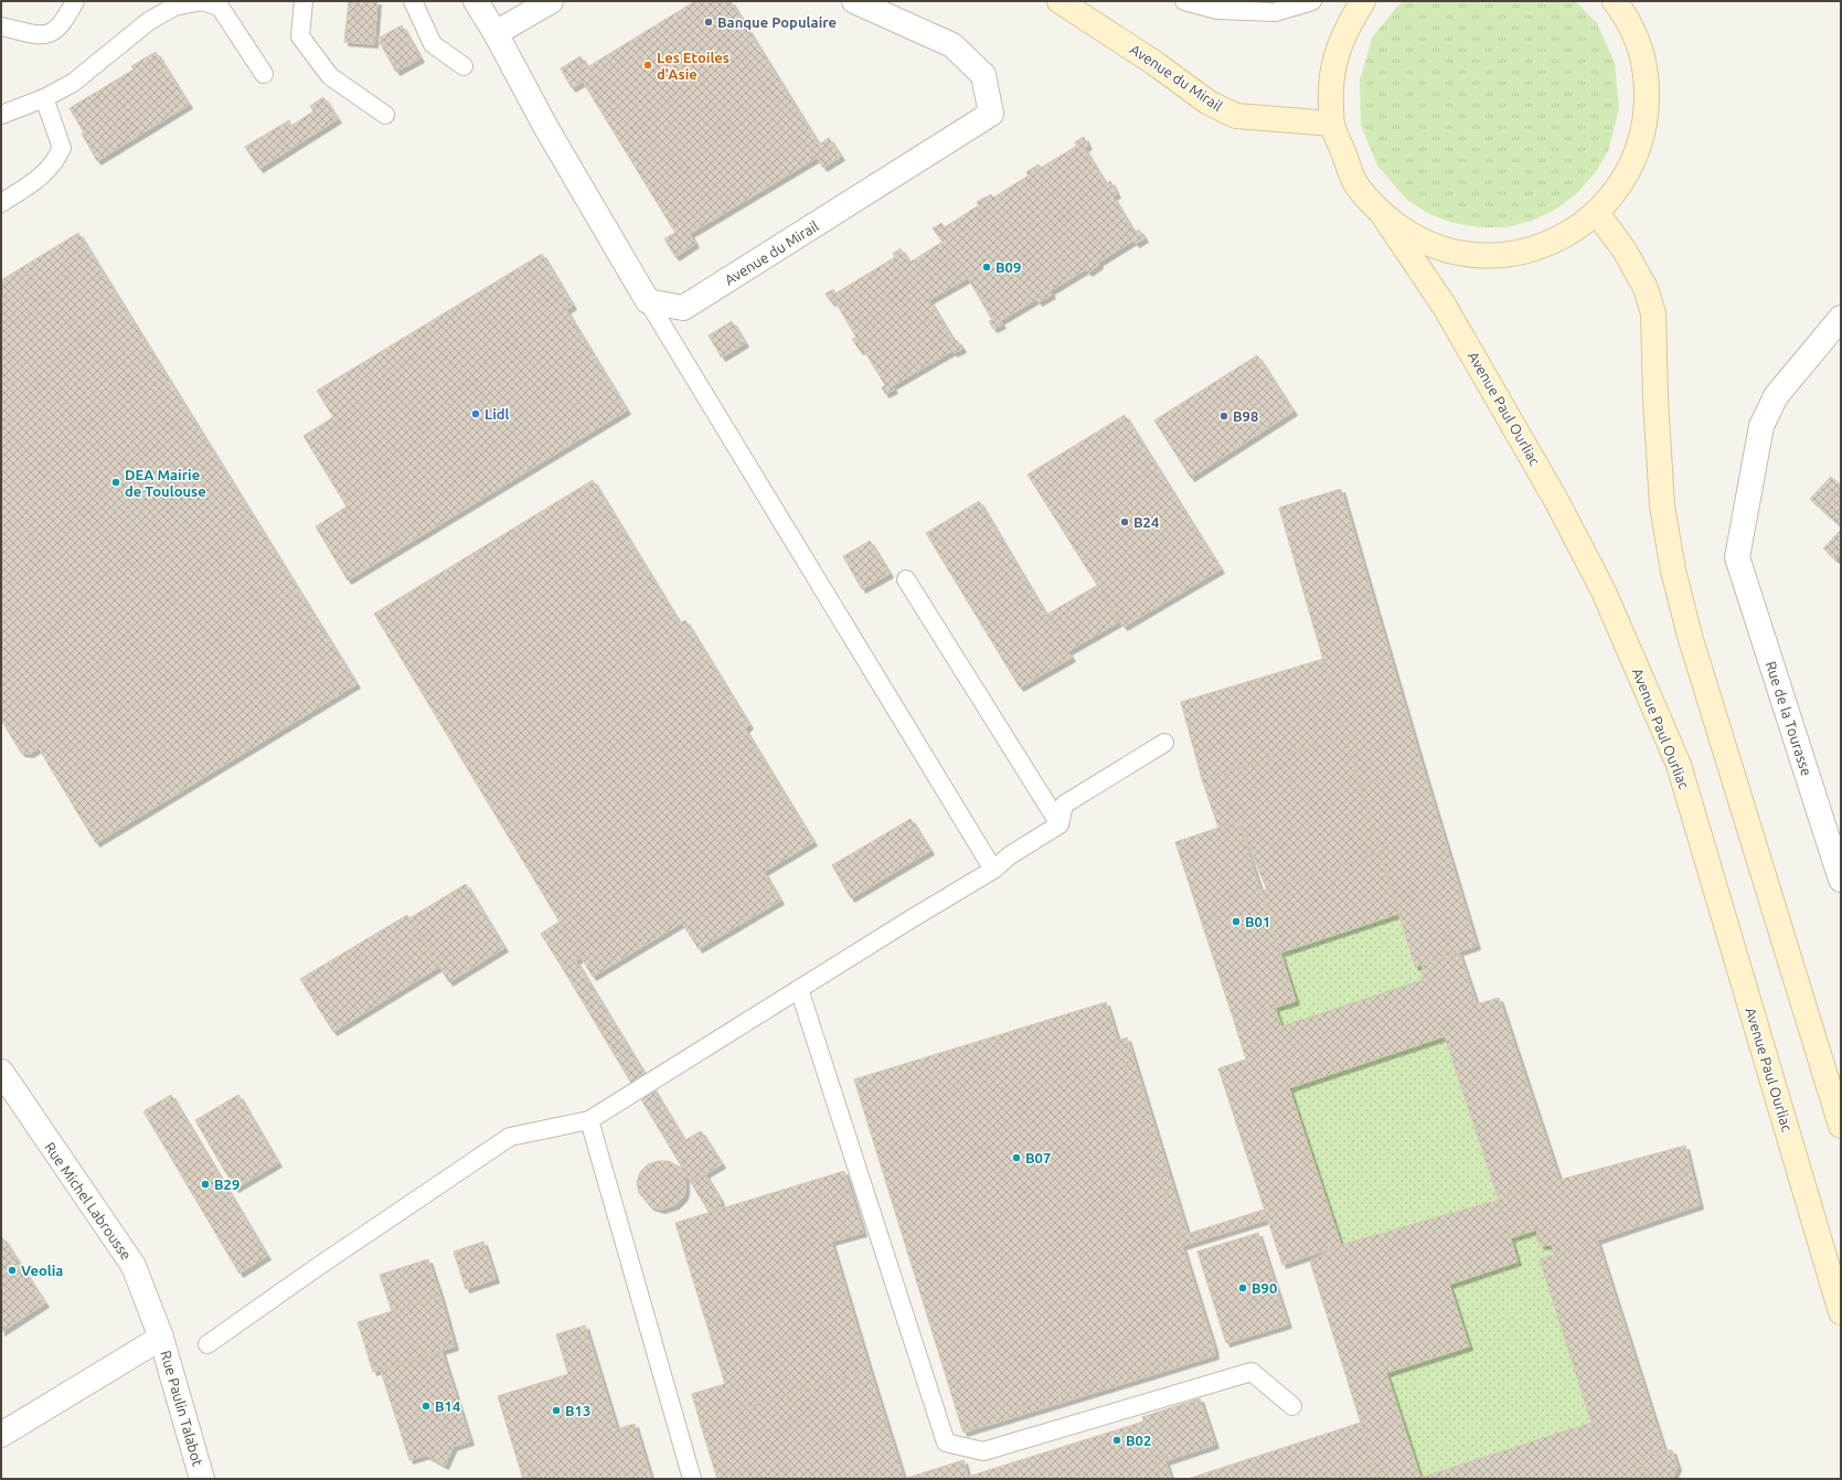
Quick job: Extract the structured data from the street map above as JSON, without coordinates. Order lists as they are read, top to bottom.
{
  "streets": {
    "main road": ["Avenue du Mirail", "Avenue Paul Ourliac"],
    "street": ["Rue de la Tourasse", "Rue Michel Labrousse", "Rue Paulin Talabot"]
  },
  "crossings": [
    ["Rue Michel Labrousse", "Rue Paulin Talabot"]
  ],
  "places": [
    "Banque Populaire",
    "Les Etoiles d'Asie",
    "B09",
    "Lidl",
    "B98",
    "DEA Mairie de Toulouse",
    "B24",
    "B01",
    "B07",
    "B29",
    "Veolia",
    "B90",
    "B14",
    "B13",
    "B02"
  ]
}
